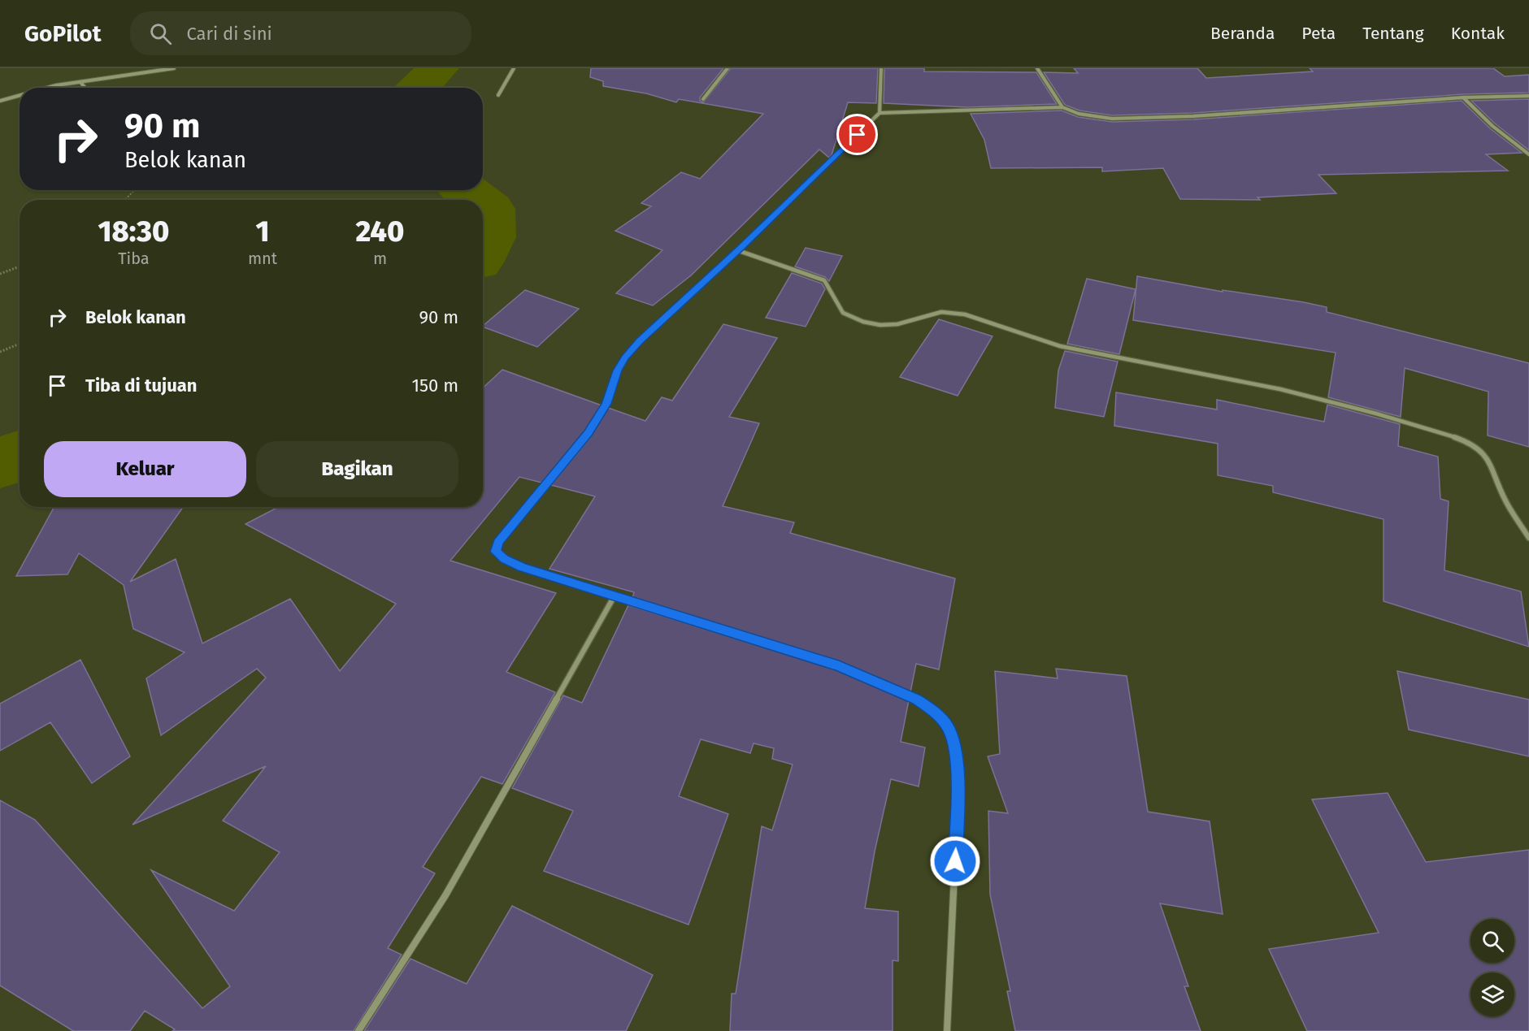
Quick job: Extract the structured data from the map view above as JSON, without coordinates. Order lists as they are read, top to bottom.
{
  "page": {
    "header": "GoPilot",
    "search": "Cari di sini",
    "nav": [
      "Beranda",
      "Peta",
      "Tentang",
      "Kontak"
    ],
    "turn": ["90 m", "Belok kanan"],
    "eta": [
      "18:30",
      "Tiba",
      "1",
      "mnt",
      "240",
      "m"
    ],
    "list": [
      {
        "name": "Belok kanan",
        "value": "90 m"
      },
      {
        "name": "Tiba di tujuan",
        "value": "150 m"
      }
    ],
    "buttons": ["Keluar", "Bagikan"]
  }
}
